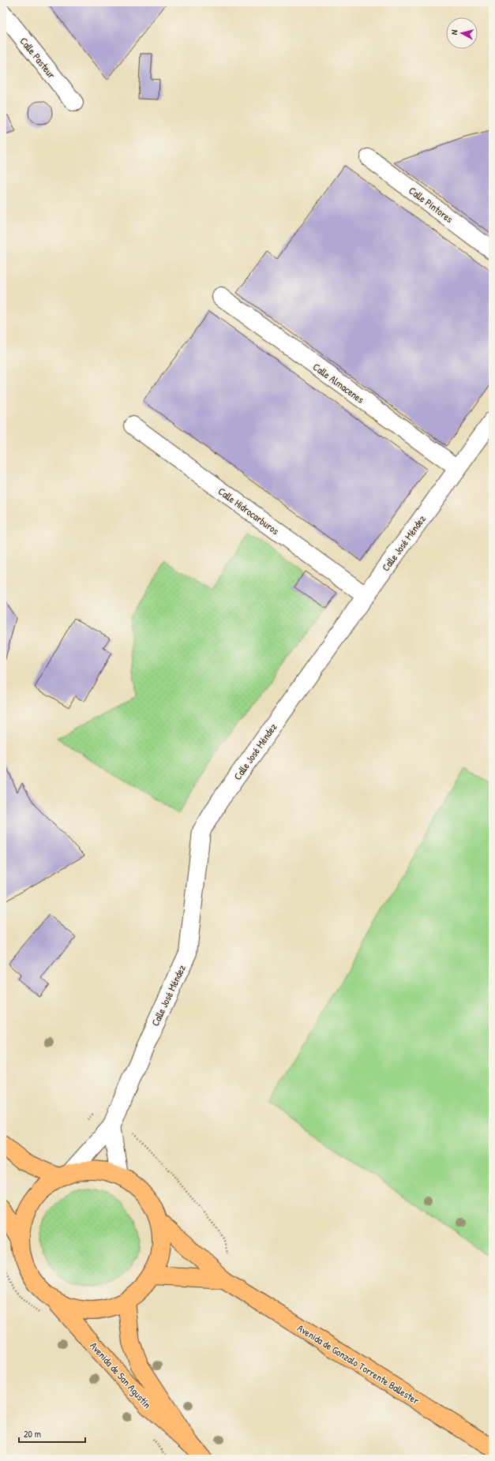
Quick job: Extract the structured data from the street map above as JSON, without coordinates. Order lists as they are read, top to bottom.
{
  "streets": {
    "main road": ["Avenida de Gonzalo Torrente Ballester", "Avenida de San Agustín"],
    "street": [
      "Calle Pasteur",
      "Calle Pintores",
      "Calle Almacenes",
      "Calle Hidrocarburos",
      "Calle José Méndez"
    ]
  },
  "crossings": [
    ["Calle Almacenes", "Calle José Méndez"],
    ["Calle Hidrocarburos", "Calle José Méndez"]
  ],
  "scale_bar": "20 m",
  "north": "left"
}
